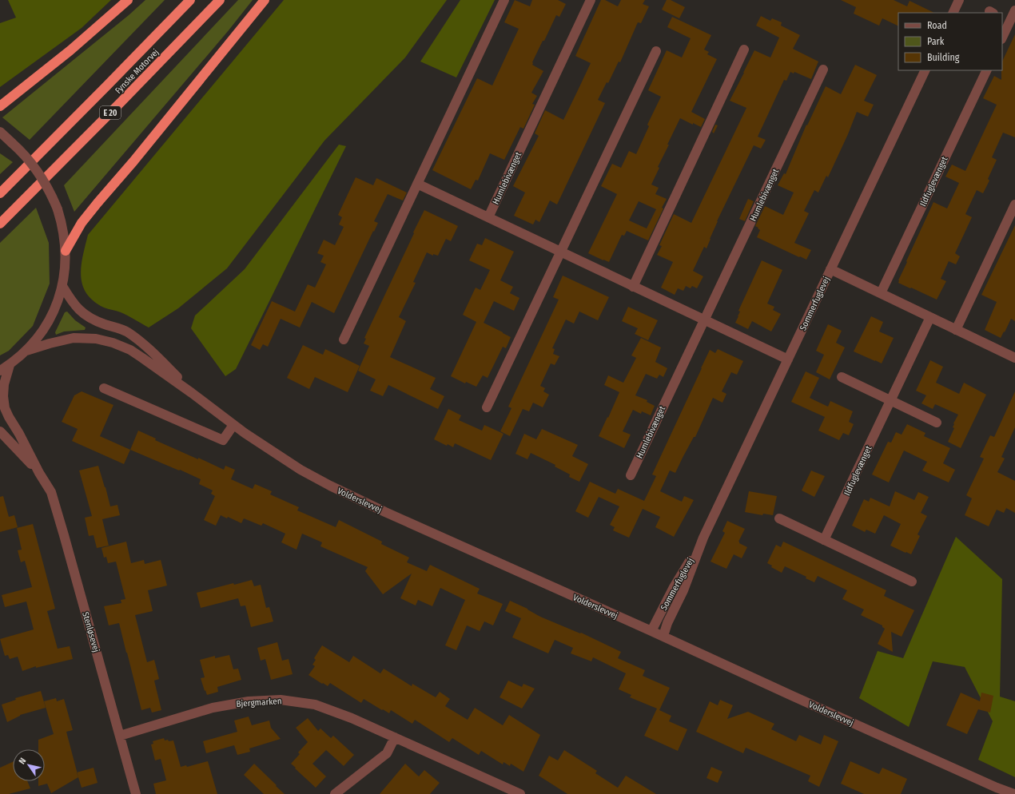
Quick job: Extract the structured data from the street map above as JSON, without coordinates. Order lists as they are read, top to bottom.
{
  "streets": {
    "highway": ["Fynske Motorvej", "E 20"],
    "street": [
      "Humlebivænget",
      "Ildfuglevænget",
      "Sommerfuglevej",
      "Volderslevvej",
      "Stenløsevej",
      "Bjergmarken"
    ]
  },
  "crossings": [
    ["Sommerfuglevej", "Volderslevvej"],
    ["Stenløsevej", "Bjergmarken"]
  ],
  "legend": ["Road", "Park", "Building"],
  "north": "top left"
}
